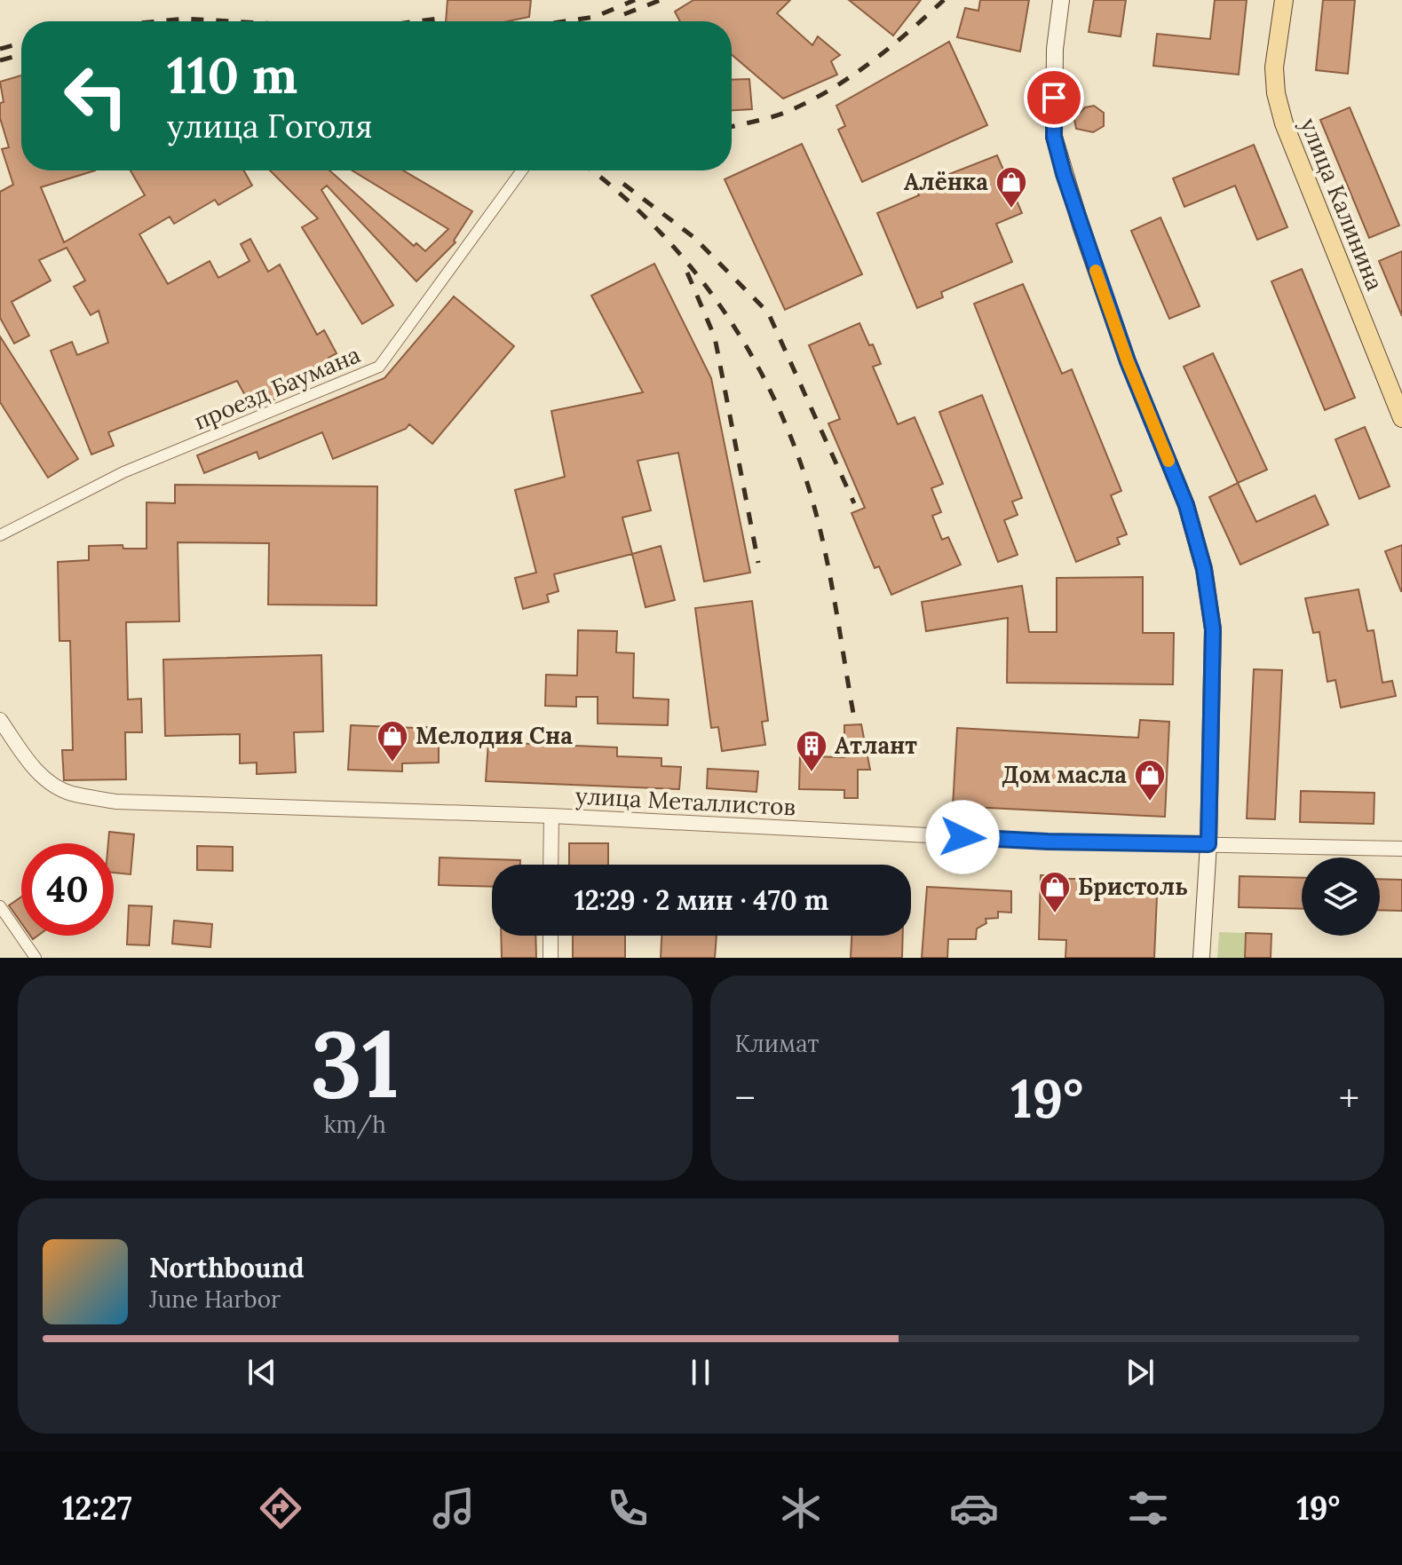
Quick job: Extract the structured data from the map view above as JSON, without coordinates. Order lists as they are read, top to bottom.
{
  "streets": {
    "main road": ["улица Калинина"],
    "street": ["проезд Баумана", "улица Металлистов"]
  },
  "places": {
    "shop": [
      "Алёнка",
      "Мелодия Сна",
      "Дом масла",
      "Бристоль"
    ],
    "building": ["Атлант"]
  },
  "page": {
    "turn": ["110 m", "улица Гоголя"],
    "limit": "40",
    "trip": "12:29 · 2 мин · 470 m",
    "tile": [
      ["31", "km/h"],
      "Климат"
    ],
    "heat": ["−", "19°", "+"],
    "song": ["Northbound", "June Harbor"],
    "tabs": ["12:27", "19°"]
  }
}
